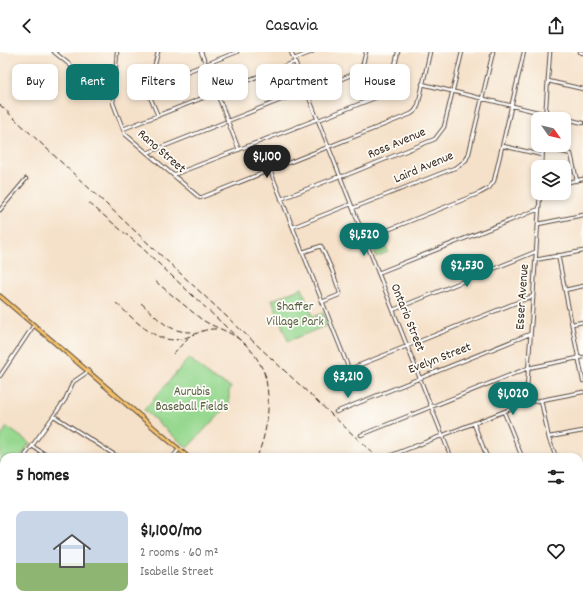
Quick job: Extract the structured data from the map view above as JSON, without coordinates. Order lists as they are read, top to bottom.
{
  "streets": {
    "street": [
      "Ross Avenue",
      "Rano Street",
      "Laird Avenue",
      "Esser Avenue",
      "Ontario Street",
      "Evelyn Street"
    ]
  },
  "crossings": [
    ["Ross Avenue", "Ontario Street"],
    ["Laird Avenue", "Ontario Street"],
    ["Esser Avenue", "Evelyn Street"],
    ["Ontario Street", "Evelyn Street"]
  ],
  "parks": ["Shaffer Village Park", "Aurubis Baseball Fields"],
  "north": "bottom right",
  "page": {
    "header": "Casavia",
    "chip": [
      "Buy",
      "Rent",
      "Filters",
      "New",
      "Apartment",
      "House"
    ],
    "price": [
      "$1,100",
      "$1,520",
      "$2,530",
      "$3,210",
      "$1,020"
    ],
    "heading": "5 homes",
    "list": [
      {
        "name": "$1,100/mo",
        "note": "2 rooms · 60 m² · Isabelle Street"
      }
    ]
  }
}
